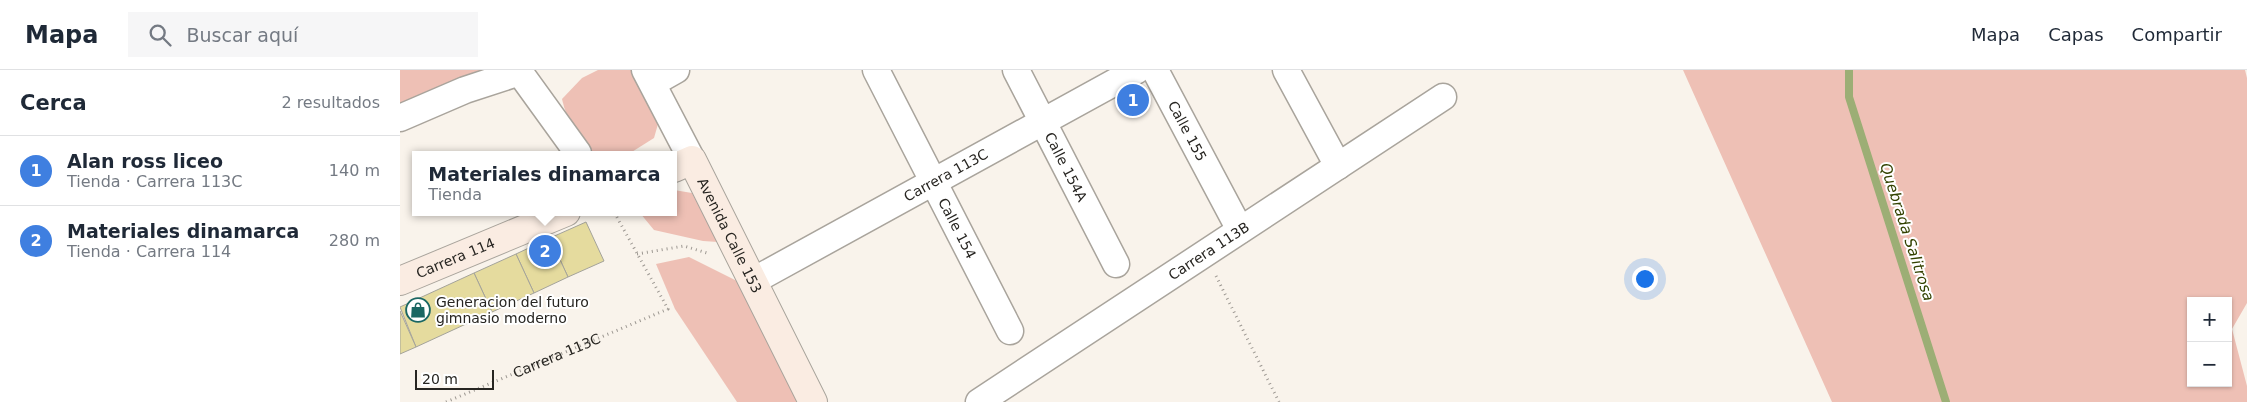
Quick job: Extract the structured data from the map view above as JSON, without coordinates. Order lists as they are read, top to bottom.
{
  "streets": {
    "street": [
      "Calle 155",
      "Calle 154A",
      "Carrera 113C",
      "Calle 154",
      "Avenida Calle 153",
      "Carrera 113B",
      "Carrera 114"
    ]
  },
  "crossings": [
    ["Calle 155", "Carrera 113B"],
    ["Calle 154A", "Carrera 113C"],
    ["Carrera 113C", "Calle 154"],
    ["Carrera 113C", "Avenida Calle 153"]
  ],
  "water": ["Quebrada Salitrosa"],
  "places": {
    "shop": ["Generacion del futuro gimnasio moderno"]
  },
  "scale_bar": "20 m",
  "page": {
    "header": "Mapa",
    "search": "Buscar aquí",
    "nav": ["Mapa", "Capas", "Compartir"],
    "heading": ["Cerca", "2 resultados"],
    "pins": ["1", "2"],
    "list": [
      {
        "mark": "1",
        "name": "Alan ross liceo",
        "note": "Tienda · Carrera 113C",
        "value": "140 m"
      },
      {
        "mark": "2",
        "name": "Materiales dinamarca",
        "note": "Tienda · Carrera 114",
        "value": "280 m"
      }
    ],
    "popup": ["Materiales dinamarca", "Tienda"],
    "map_buttons": ["+", "−"],
    "scale": "20 m"
  }
}
